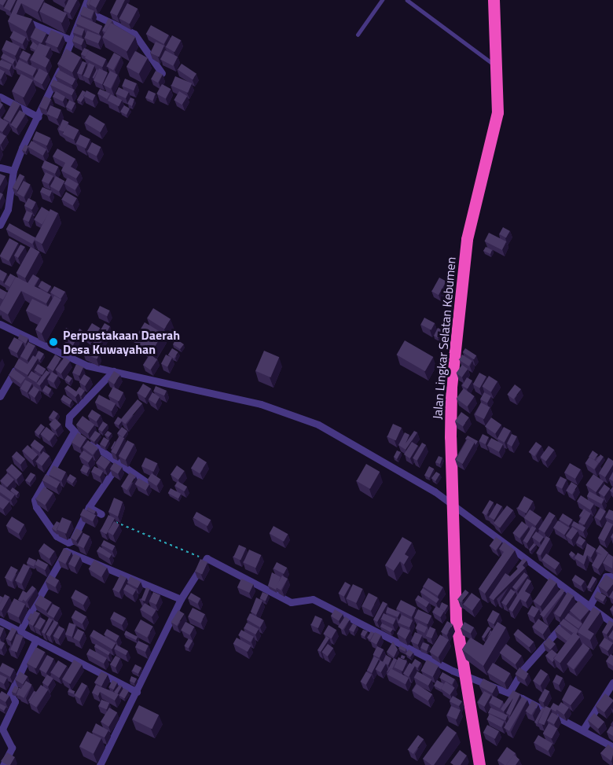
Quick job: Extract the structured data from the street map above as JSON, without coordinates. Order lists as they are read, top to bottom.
{
  "streets": {
    "highway": ["Jalan Lingkar Selatan Kebumen"]
  },
  "places": ["Perpustakaan Daerah Desa Kuwayahan"]
}
